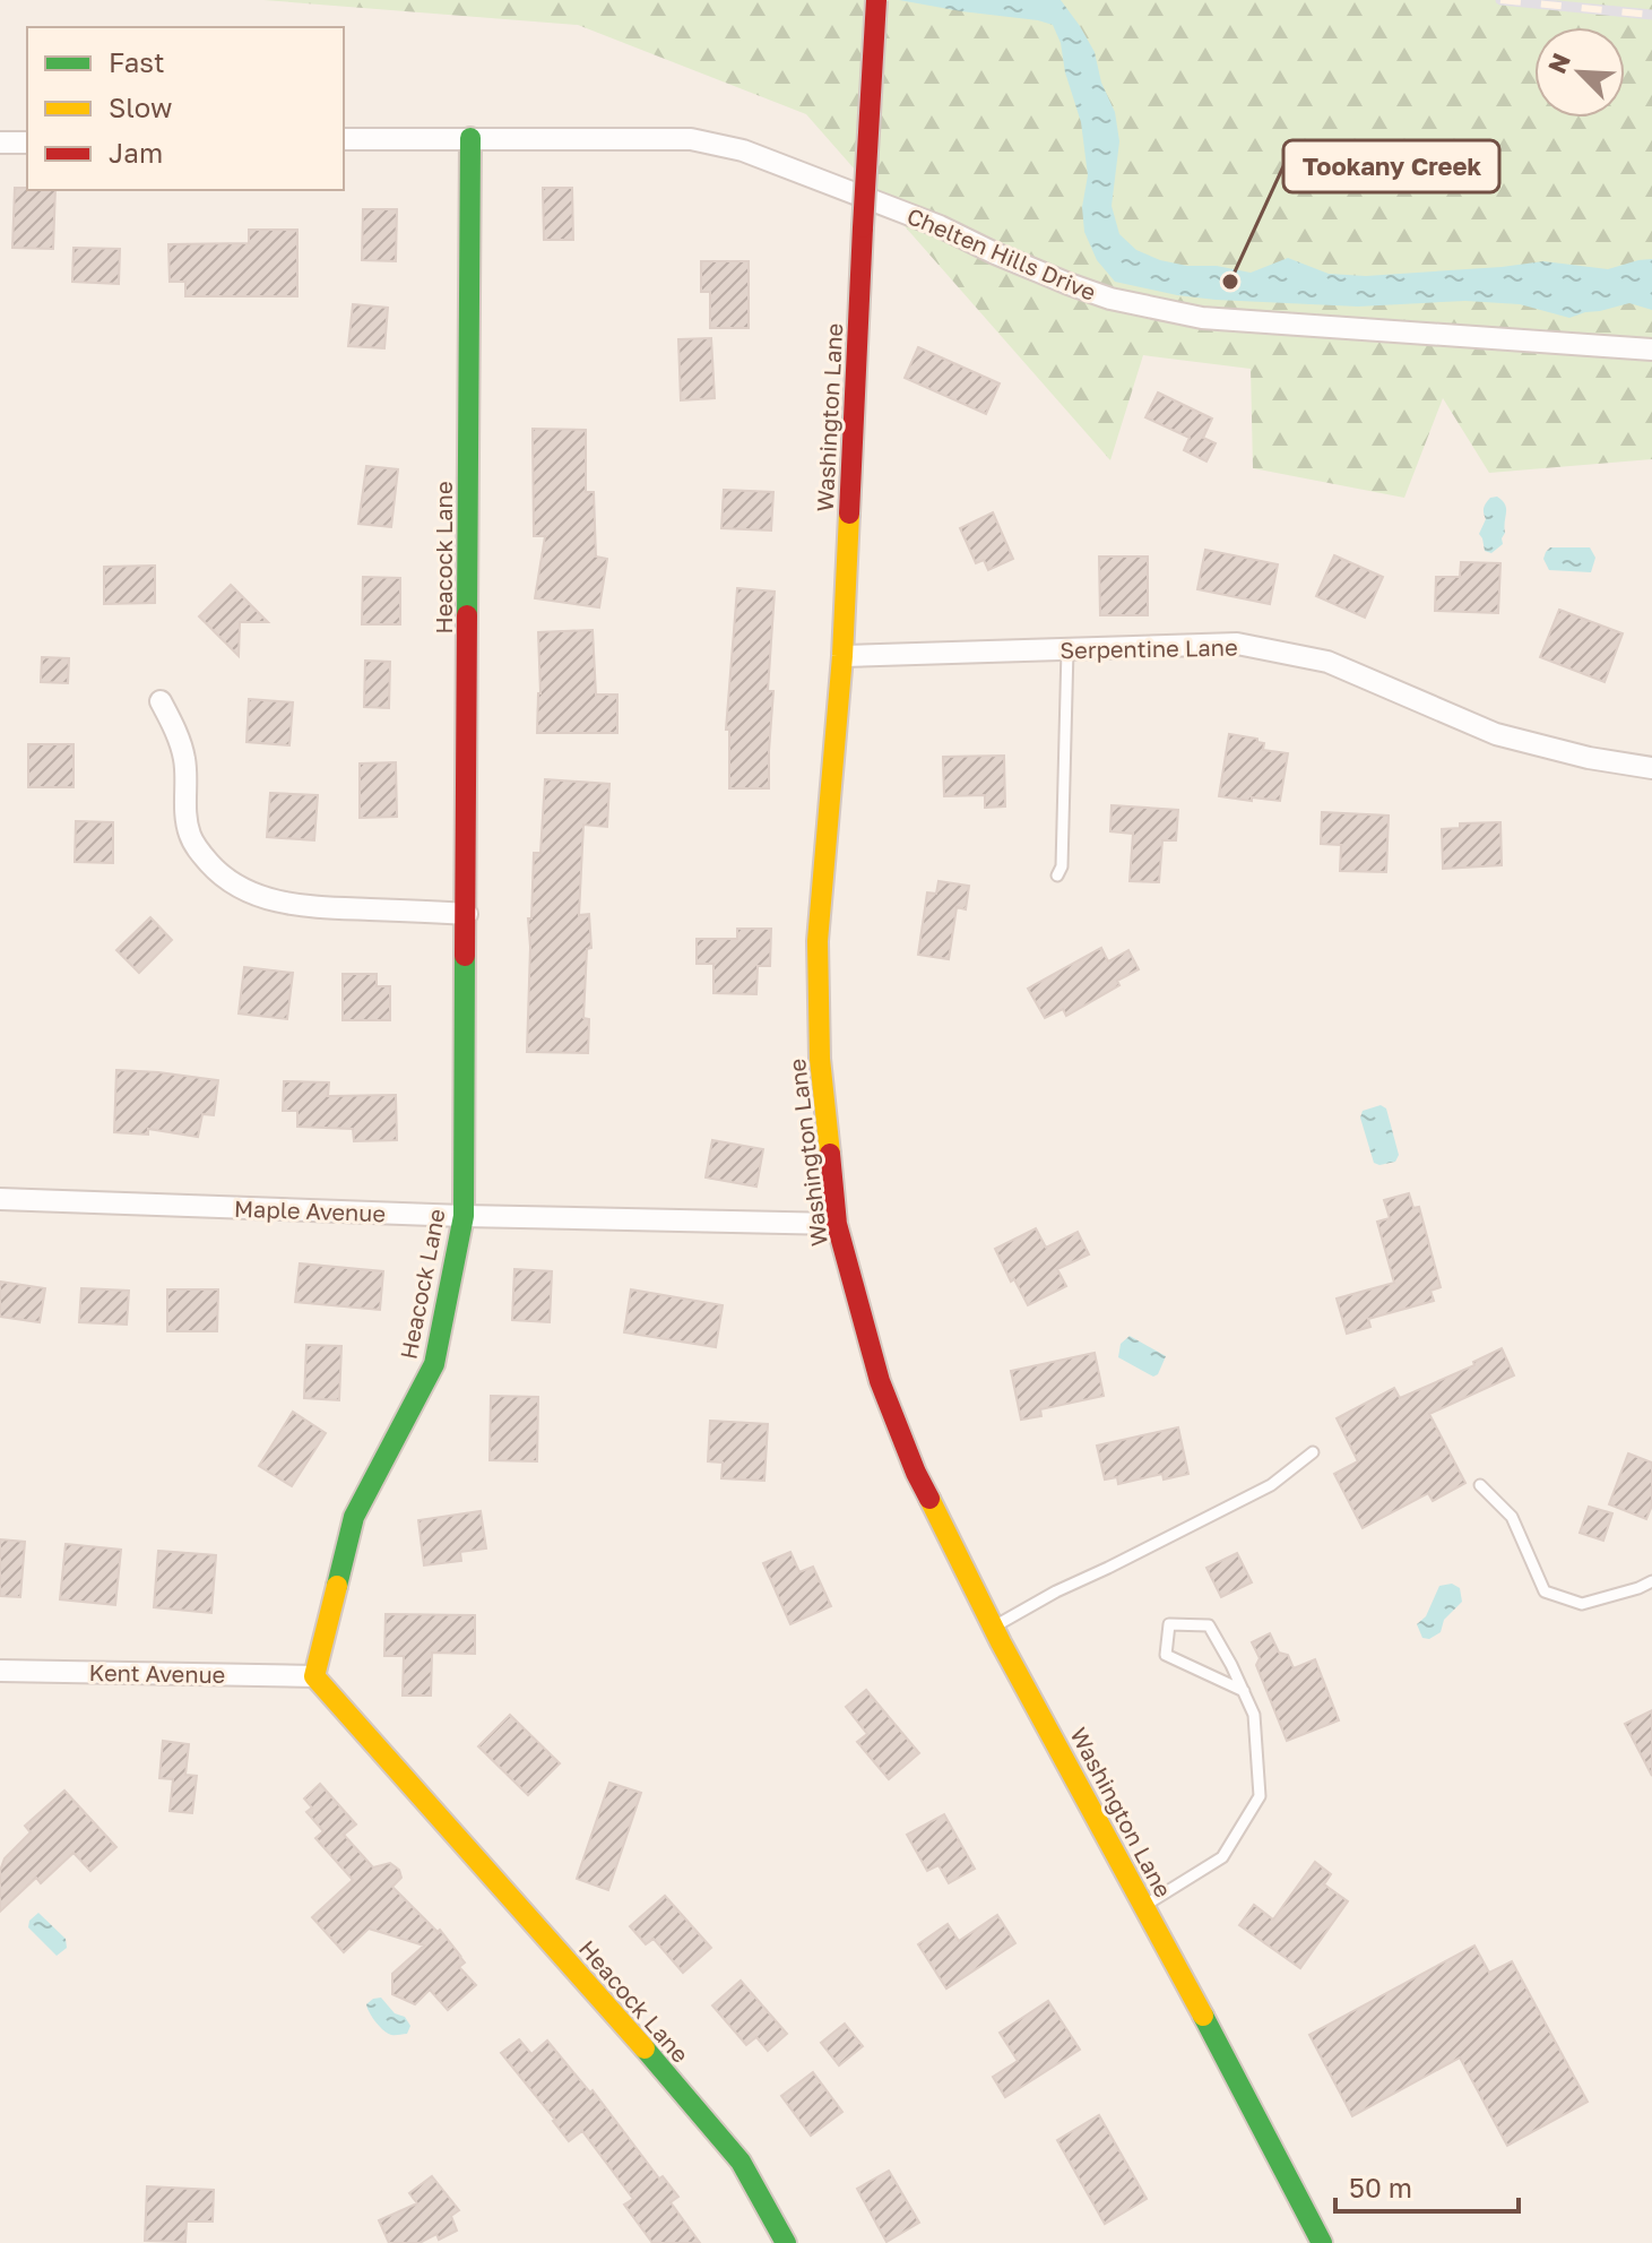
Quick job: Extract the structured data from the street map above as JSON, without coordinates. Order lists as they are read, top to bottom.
{
  "streets": {
    "main road": ["Washington Lane", "Heacock Lane"],
    "street": [
      "Chelten Hills Drive",
      "Serpentine Lane",
      "Maple Avenue",
      "Kent Avenue"
    ]
  },
  "crossings": [
    ["Chelten Hills Drive", "Heacock Lane"],
    ["Washington Lane", "Serpentine Lane"],
    ["Washington Lane", "Maple Avenue"],
    ["Heacock Lane", "Maple Avenue"],
    ["Heacock Lane", "Kent Avenue"]
  ],
  "places": ["Tookany Creek"],
  "legend": ["Fast", "Slow", "Jam"],
  "scale_bar": "50 m",
  "north": "top left"
}
